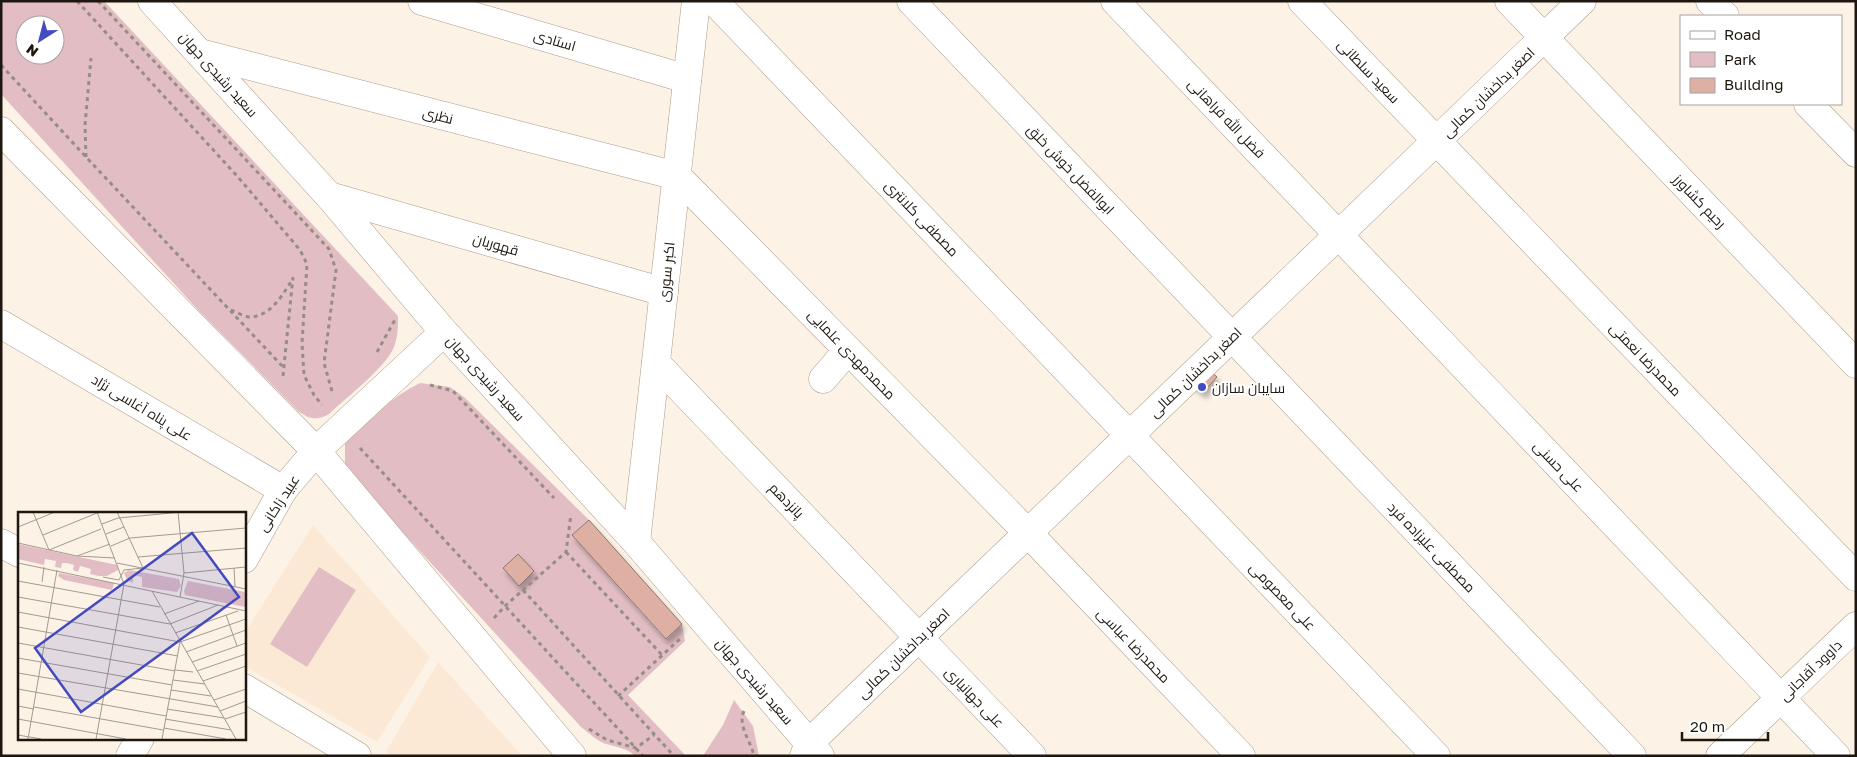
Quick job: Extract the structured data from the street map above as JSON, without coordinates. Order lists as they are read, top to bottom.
{
  "streets": {
    "street": [
      "استادی",
      "سعید سلطانی",
      "سعید رشیدی جهان",
      "اصغر بداخشان کمالی",
      "نظری",
      "فضل الله فراهانی",
      "ابوالفضل خوش خلق",
      "رحیم کشاورز",
      "مصطفی کلانتری",
      "قهوریان",
      "اکبر سوری",
      "محمدمهدی علمایی",
      "محمدرضا نعمتی",
      "علی پناه آغاسی نژاد",
      "علی حسنی",
      "پانزدهم",
      "عبید زاکانی",
      "مصطفی علیزاده فرد",
      "علی معصومی",
      "محمدرضا عباسی",
      "داوود آقاجانی",
      "علی جهانیاری"
    ]
  },
  "crossings": [
    ["استادی", "اکبر سوری"],
    ["سعید سلطانی", "اصغر بداخشان کمالی"],
    ["سعید سلطانی", "محمدرضا نعمتی"],
    ["سعید رشیدی جهان", "اصغر بداخشان کمالی"],
    ["سعید رشیدی جهان", "نظری"],
    ["سعید رشیدی جهان", "قهوریان"],
    ["سعید رشیدی جهان", "اکبر سوری"],
    ["سعید رشیدی جهان", "عبید زاکانی"],
    ["اصغر بداخشان کمالی", "فضل الله فراهانی"],
    ["اصغر بداخشان کمالی", "ابوالفضل خوش خلق"],
    ["اصغر بداخشان کمالی", "رحیم کشاورز"],
    ["اصغر بداخشان کمالی", "مصطفی کلانتری"],
    ["اصغر بداخشان کمالی", "محمدمهدی علمایی"],
    ["اصغر بداخشان کمالی", "محمدرضا نعمتی"],
    ["اصغر بداخشان کمالی", "علی حسنی"],
    ["اصغر بداخشان کمالی", "پانزدهم"],
    ["اصغر بداخشان کمالی", "مصطفی علیزاده فرد"],
    ["اصغر بداخشان کمالی", "علی معصومی"],
    ["اصغر بداخشان کمالی", "محمدرضا عباسی"],
    ["اصغر بداخشان کمالی", "علی جهانیاری"],
    ["نظری", "اکبر سوری"],
    ["نظری", "محمدمهدی علمایی"],
    ["فضل الله فراهانی", "علی حسنی"],
    ["ابوالفضل خوش خلق", "مصطفی علیزاده فرد"],
    ["مصطفی کلانتری", "علی معصومی"],
    ["قهوریان", "اکبر سوری"],
    ["اکبر سوری", "محمدمهدی علمایی"],
    ["اکبر سوری", "پانزدهم"],
    ["محمدمهدی علمایی", "محمدرضا عباسی"],
    ["علی پناه آغاسی نژاد", "عبید زاکانی"],
    ["علی حسنی", "داوود آقاجانی"],
    ["پانزدهم", "علی جهانیاری"]
  ],
  "places": ["سایبان سازان"],
  "legend": ["Road", "Park", "Building"],
  "scale_bar": "20 m",
  "north": "bottom left"
}
